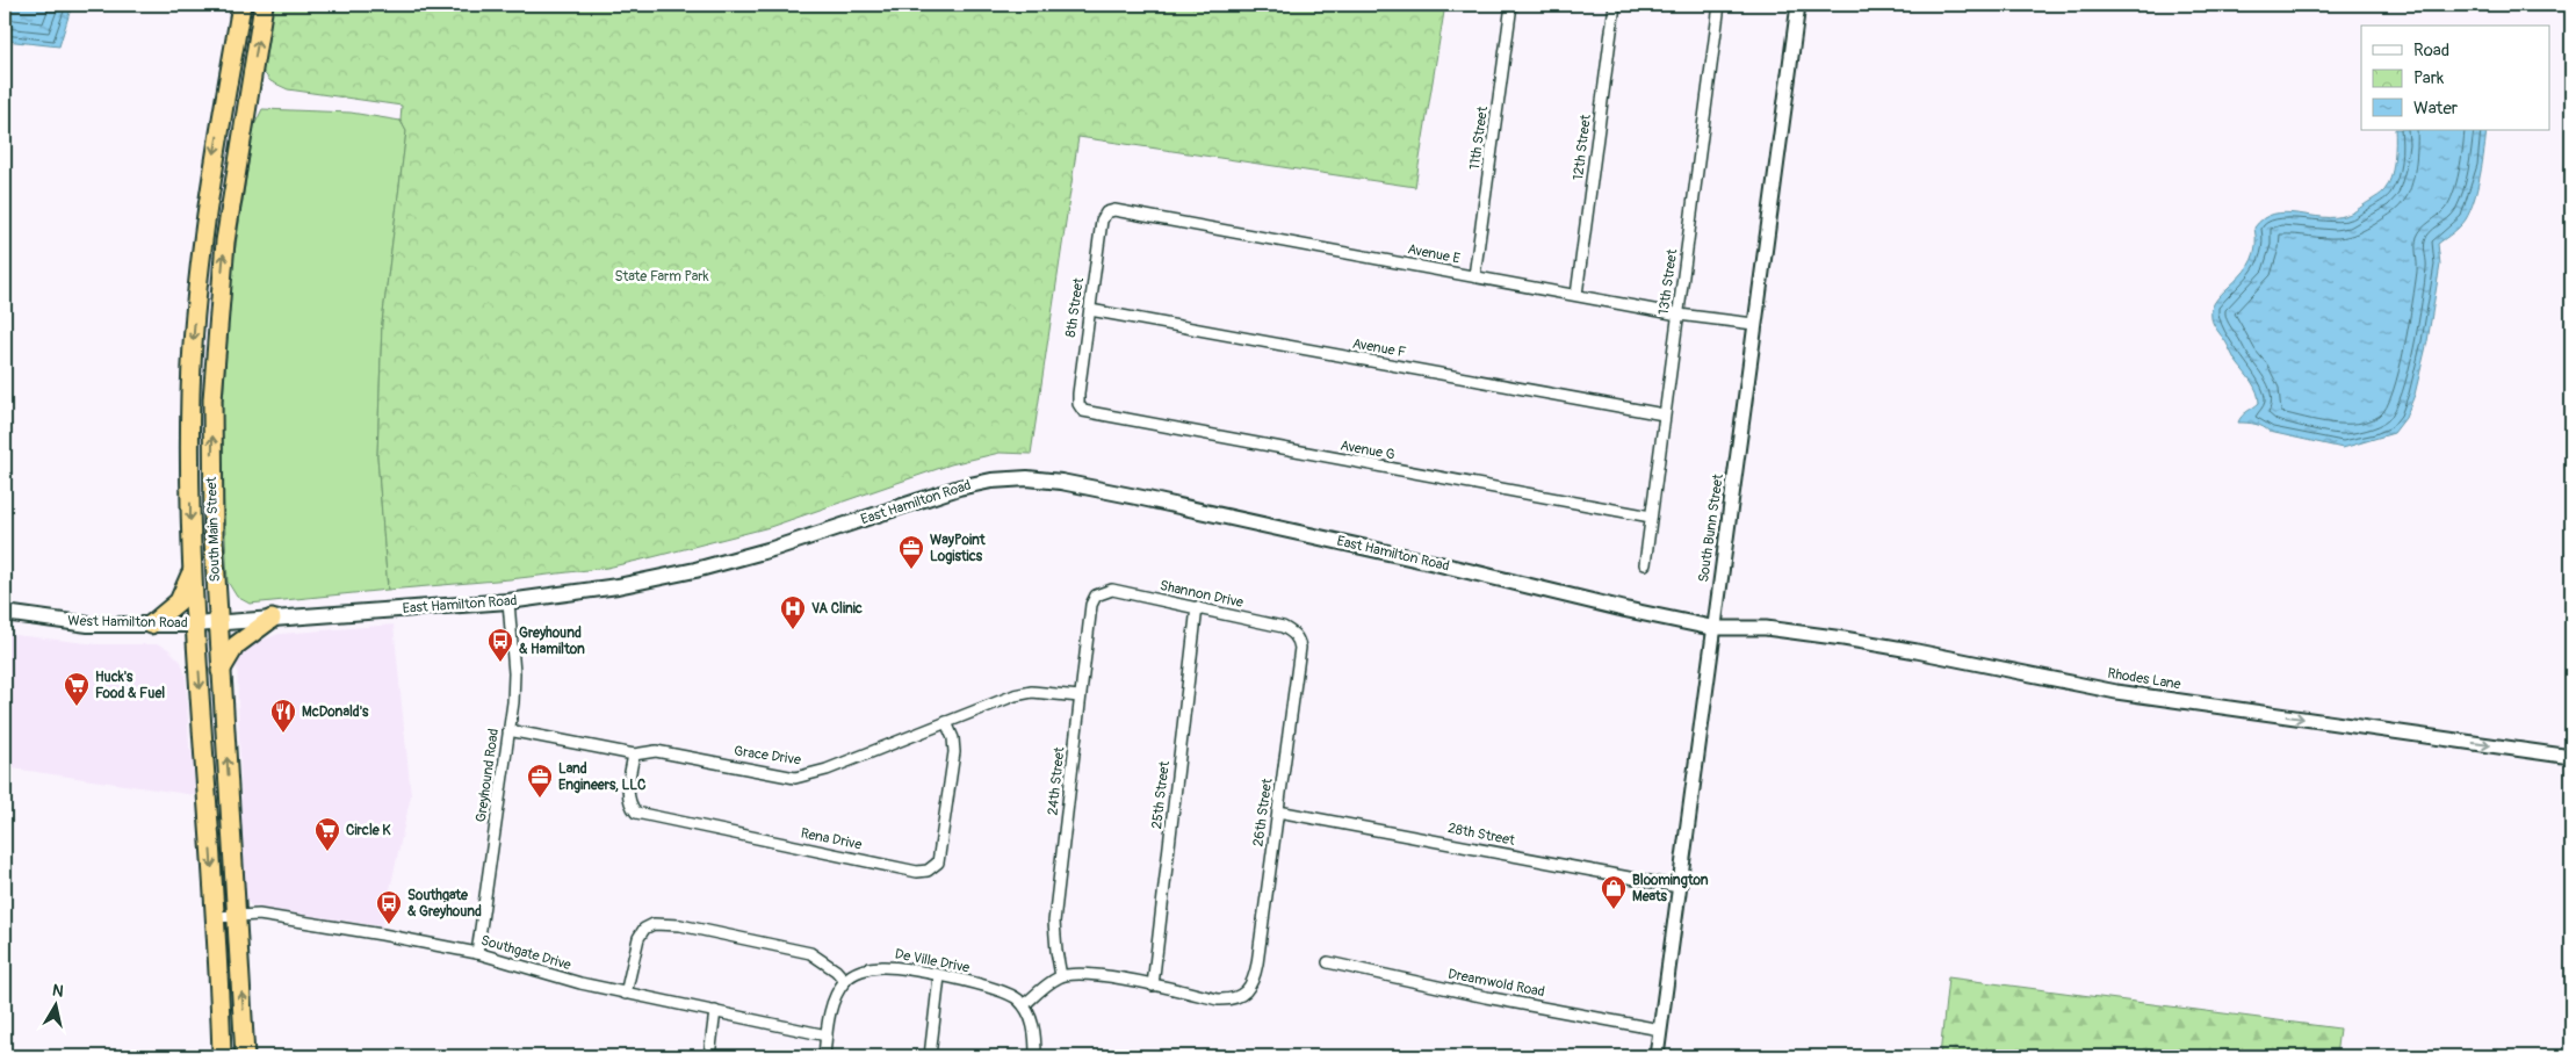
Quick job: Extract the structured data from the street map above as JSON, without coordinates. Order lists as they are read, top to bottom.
{
  "streets": {
    "highway": ["South Main Street"],
    "main road": ["East Hamilton Road", "West Hamilton Road"],
    "street": [
      "11th Street",
      "12th Street",
      "Avenue E",
      "13th Street",
      "8th Street",
      "Avenue F",
      "Avenue G",
      "South Bunn Street",
      "Shannon Drive",
      "Rhodes Lane",
      "Grace Drive",
      "Greyhound Road",
      "24th Street",
      "25th Street",
      "26th Street",
      "28th Street",
      "Rena Drive",
      "Southgate Drive",
      "De Ville Drive",
      "Dreamwold Road"
    ]
  },
  "crossings": [
    ["11th Street", "Avenue E"],
    ["12th Street", "Avenue E"],
    ["Avenue E", "13th Street"],
    ["Avenue E", "8th Street"],
    ["Avenue E", "South Bunn Street"],
    ["13th Street", "Avenue F"],
    ["13th Street", "Avenue G"],
    ["8th Street", "Avenue F"],
    ["8th Street", "Avenue G"],
    ["East Hamilton Road", "South Bunn Street"],
    ["East Hamilton Road", "South Main Street"],
    ["East Hamilton Road", "West Hamilton Road"],
    ["East Hamilton Road", "Rhodes Lane"],
    ["East Hamilton Road", "Greyhound Road"],
    ["South Bunn Street", "Rhodes Lane"],
    ["South Bunn Street", "28th Street"],
    ["South Bunn Street", "Dreamwold Road"],
    ["South Main Street", "West Hamilton Road"],
    ["South Main Street", "Southgate Drive"],
    ["Shannon Drive", "24th Street"],
    ["Shannon Drive", "25th Street"],
    ["Shannon Drive", "26th Street"],
    ["Grace Drive", "Greyhound Road"],
    ["Grace Drive", "24th Street"],
    ["Grace Drive", "Rena Drive"],
    ["Greyhound Road", "Southgate Drive"],
    ["25th Street", "26th Street"],
    ["26th Street", "28th Street"]
  ],
  "one_way": ["Rhodes Lane"],
  "parks": ["State Farm Park"],
  "places": {
    "office": ["WayPoint Logistics", "Land Engineers, LLC"],
    "hospital": ["VA Clinic"],
    "bus stop": ["Greyhound & Hamilton", "Southgate & Greyhound"],
    "supermarket": ["Huck's Food & Fuel", "Circle K"],
    "restaurant": ["McDonald's"],
    "shop": ["Bloomington Meats"]
  },
  "legend": ["Road", "Park", "Water"],
  "north": "top"
}
